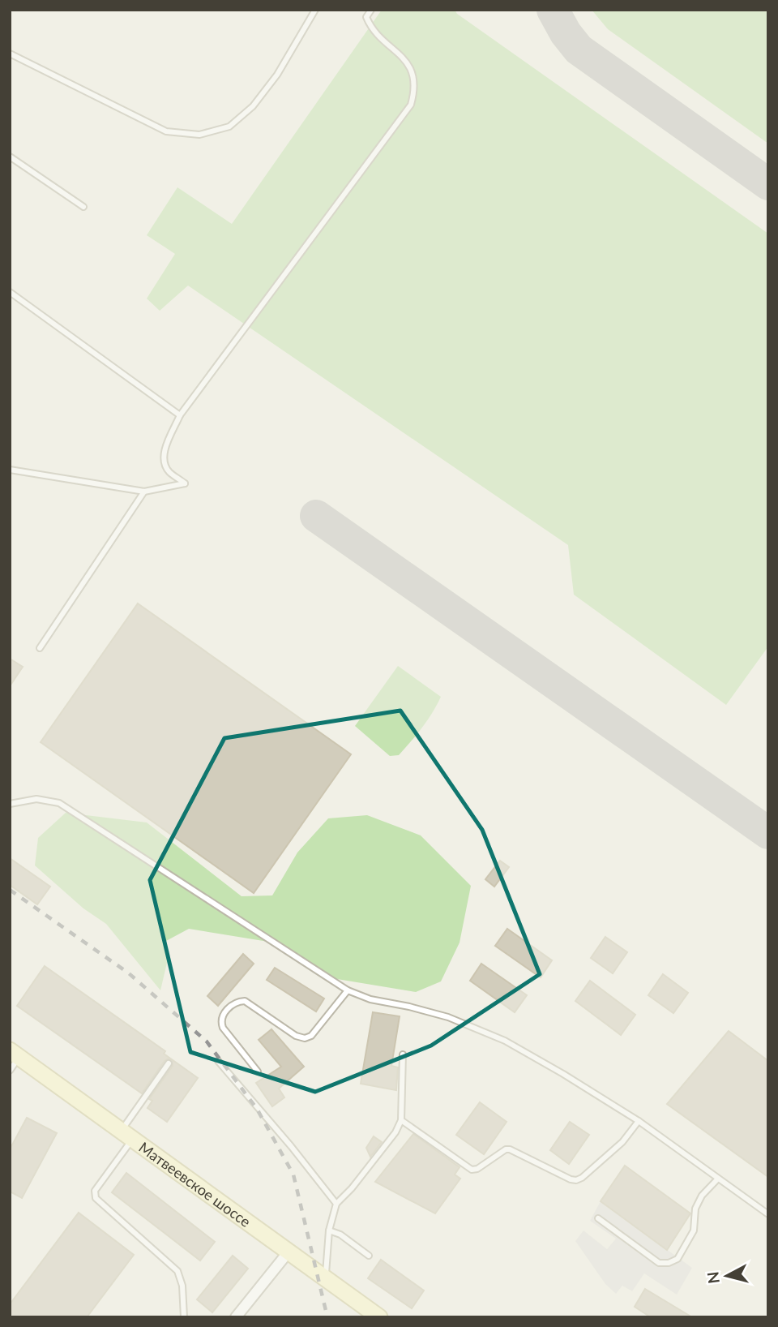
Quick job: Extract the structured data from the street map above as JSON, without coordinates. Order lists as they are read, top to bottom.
{
  "streets": {
    "main road": ["Матвеевское шоссе"]
  },
  "north": "left"
}
